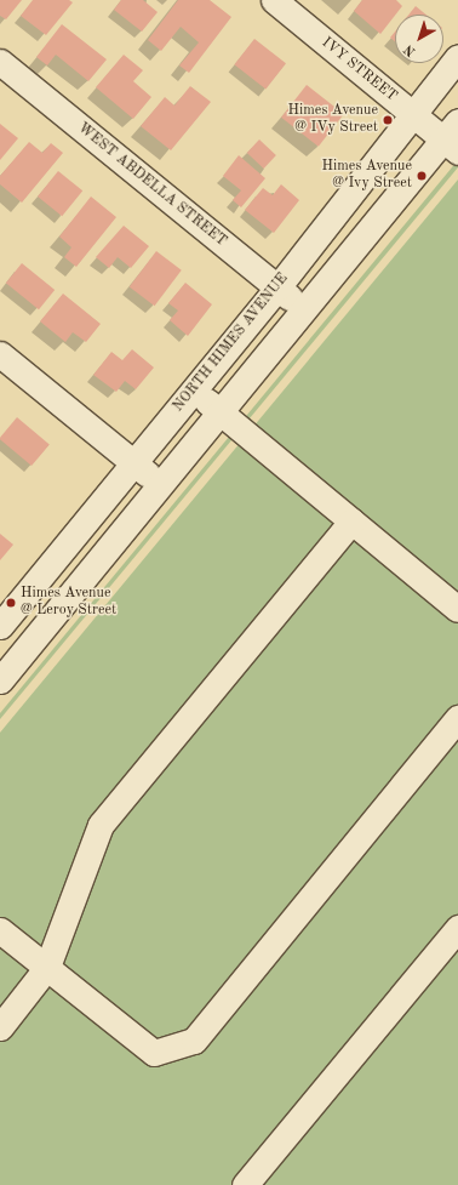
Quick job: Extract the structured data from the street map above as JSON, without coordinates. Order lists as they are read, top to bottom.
{
  "streets": {
    "street": ["IVY STREET", "WEST ABDELLA STREET", "NORTH HIMES AVENUE"]
  },
  "crossings": [
    ["IVY STREET", "NORTH HIMES AVENUE"],
    ["WEST ABDELLA STREET", "NORTH HIMES AVENUE"]
  ],
  "places": ["Himes Avenue @ IVy Street", "Himes Avenue @ Ivy Street", "Himes Avenue @ Leroy Street"],
  "north": "bottom left"
}
